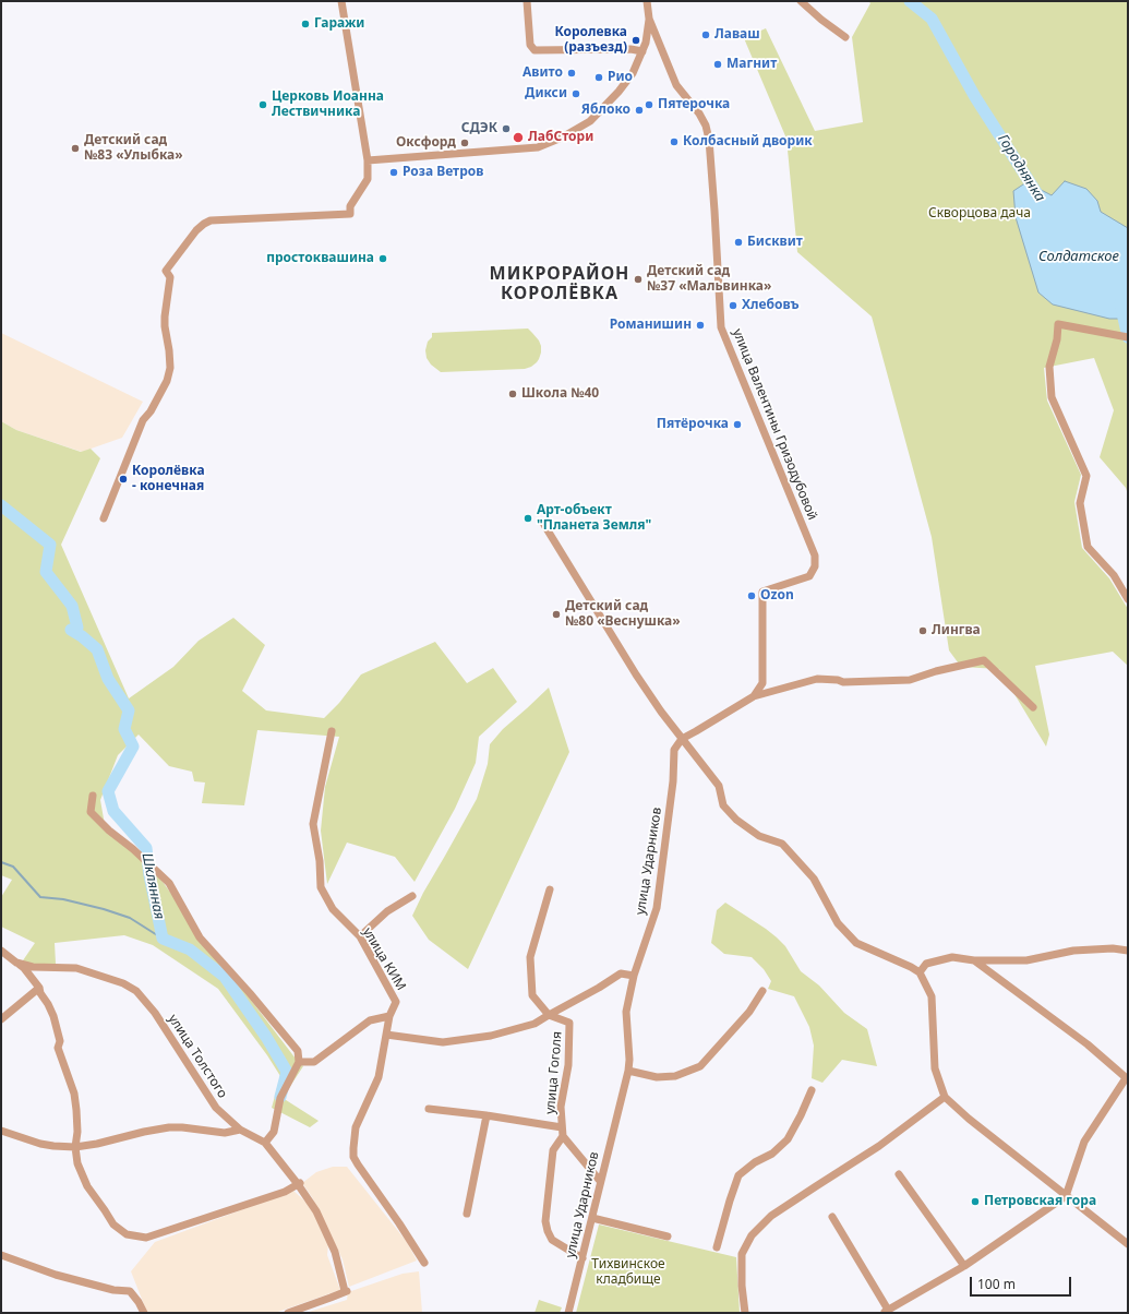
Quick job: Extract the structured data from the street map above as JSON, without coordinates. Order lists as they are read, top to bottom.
{
  "streets": {
    "street": [
      "улица Валентины Гризодубовой",
      "улица Ударников",
      "улица КИМ",
      "улица Толстого",
      "улица Гоголя"
    ]
  },
  "districts": ["МИКРОРАЙОН КОРОЛЁВКА"],
  "water": ["Городнянка", "Солдатское", "Шклянная"],
  "parks": ["Скворцова дача", "Тихвинское кладбище"],
  "places": [
    "Гаражи",
    "Лаваш",
    "Королевка (разъезд)",
    "Магнит",
    "Авито",
    "Рио",
    "Дикси",
    "Церковь Иоанна Лествичника",
    "Пятерочка",
    "Яблоко",
    "СДЭК",
    "ЛабСтори",
    "Колбасный дворик",
    "Оксфорд",
    "Детский сад №83 «Улыбка»",
    "Роза Ветров",
    "Бисквит",
    "простоквашина",
    "Детский сад №37 «Мальвинка»",
    "Хлебовъ",
    "Романишин",
    "Школа №40",
    "Пятёрочка",
    "Королёвка - конечная",
    "Арт-объект \"Планета Земля\"",
    "Ozon",
    "Детский сад №80 «Веснушка»",
    "Лингва",
    "Петровская гора"
  ],
  "scale_bar": "100 m"
}
